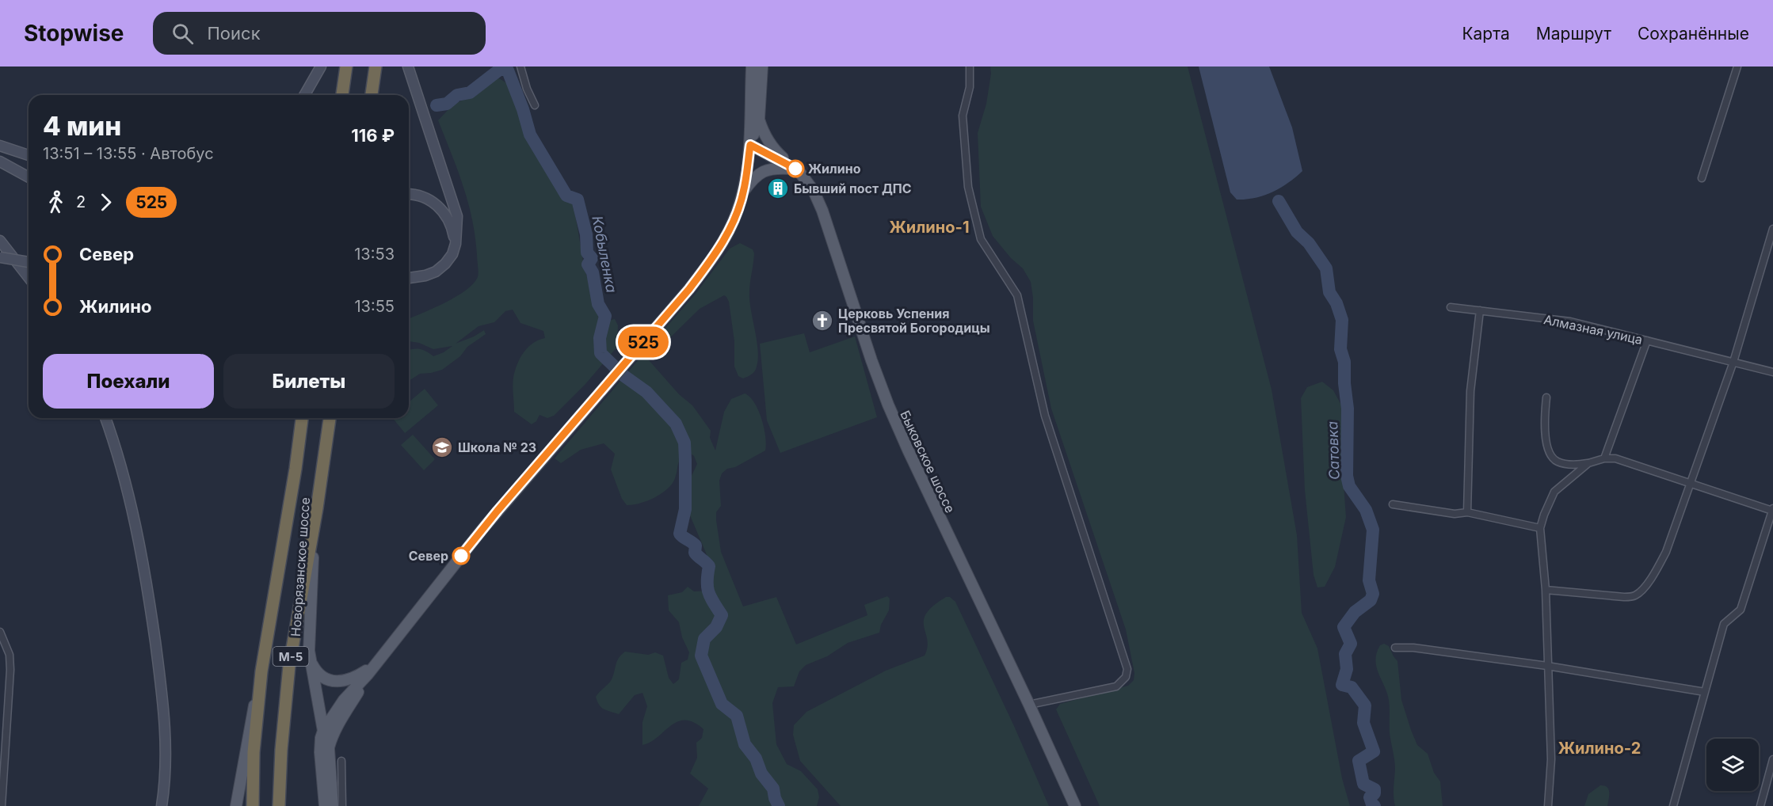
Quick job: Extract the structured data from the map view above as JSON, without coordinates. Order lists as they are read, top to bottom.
{
  "streets": {
    "highway": ["Новорязанское шоссе", "М-5"],
    "main road": ["Быковское шоссе"],
    "street": ["Алмазная улица"]
  },
  "crossings": [
    ["Новорязанское шоссе", "М-5"]
  ],
  "districts": ["Жилино-1", "Жилино-2"],
  "water": ["Кобыленка", "Сатовка"],
  "places": {
    "other": ["Жилино", "Север"],
    "building": ["Бывший пост ДПС"],
    "church": ["Церковь Успения Пресвятой Богородицы"],
    "school or university": ["Школа № 23"]
  },
  "lines": ["bus line 525"],
  "page": {
    "header": "Stopwise",
    "search": "Поиск",
    "nav": ["Карта", "Маршрут", "Сохранённые"],
    "on_map": "525",
    "heading": ["4 мин", "13:51 – 13:55 · Автобус", "116 ₽"],
    "legs": ["2", "525"],
    "list": [
      {
        "name": "Север",
        "value": "13:53"
      },
      {
        "name": "Жилино",
        "value": "13:55"
      }
    ],
    "buttons": ["Поехали", "Билеты"]
  }
}
